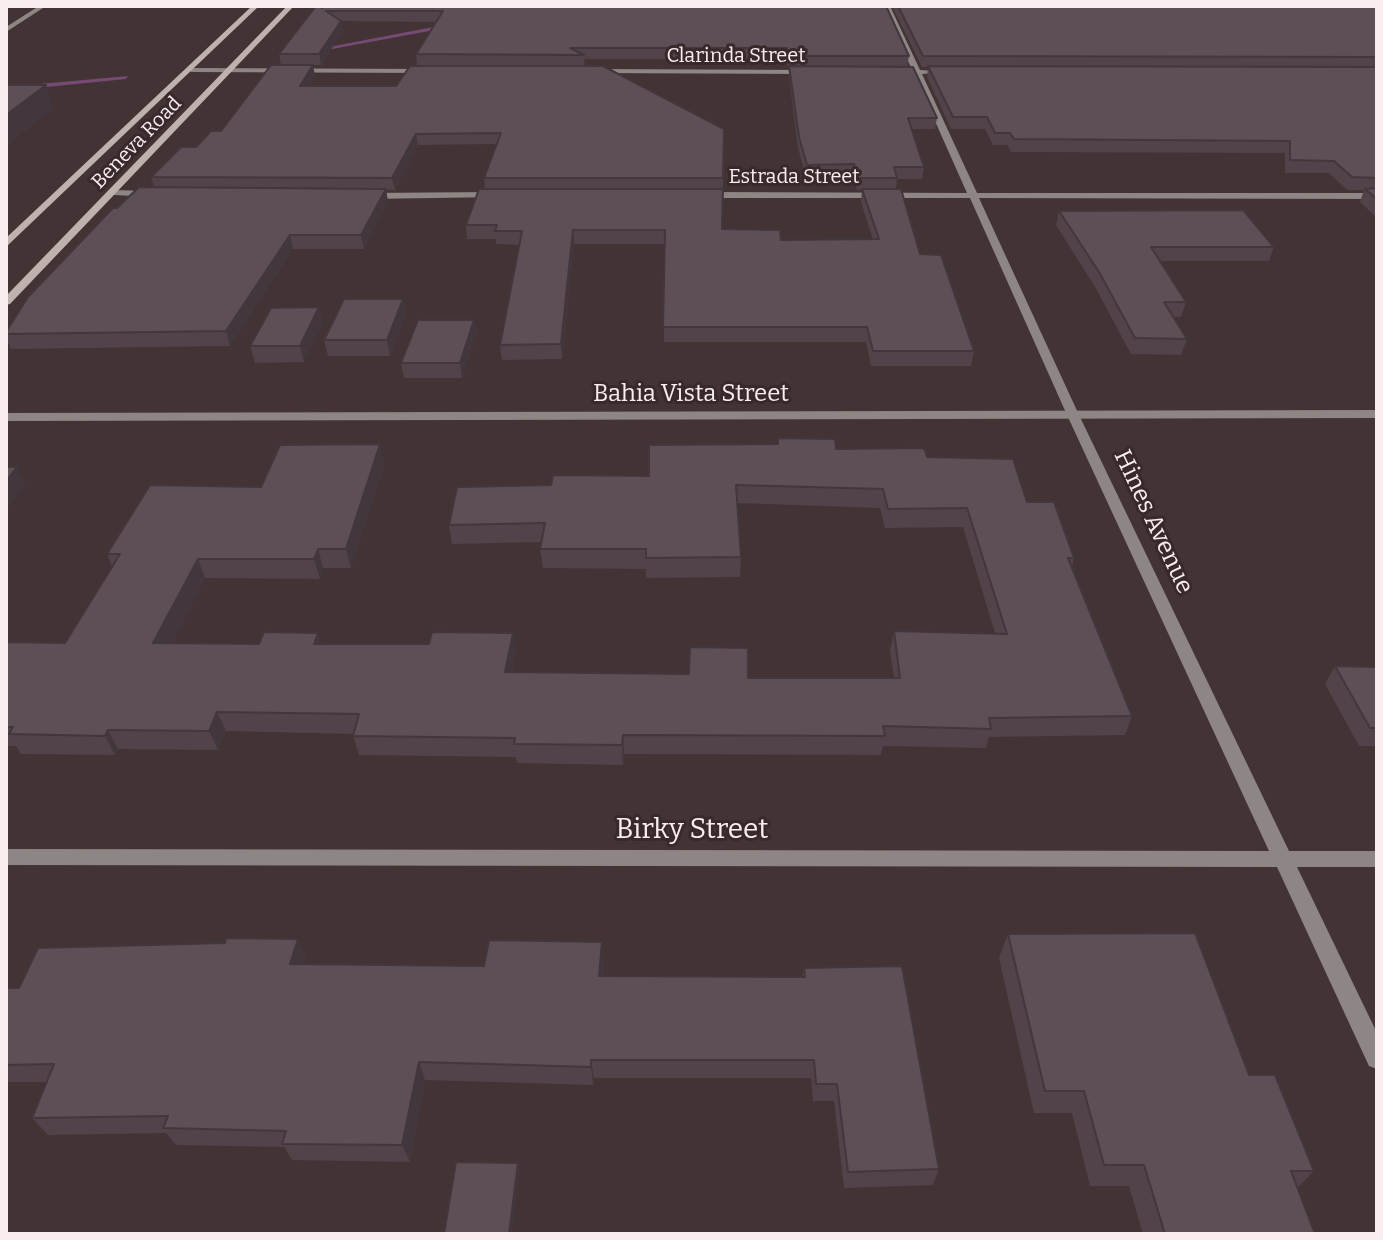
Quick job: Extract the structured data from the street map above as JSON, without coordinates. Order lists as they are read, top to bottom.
{
  "streets": {
    "main road": ["Beneva Road"],
    "street": [
      "Clarinda Street",
      "Estrada Street",
      "Bahia Vista Street",
      "Hines Avenue",
      "Birky Street"
    ]
  },
  "crossings": [
    ["Estrada Street", "Hines Avenue"],
    ["Bahia Vista Street", "Hines Avenue"],
    ["Hines Avenue", "Birky Street"]
  ]
}
